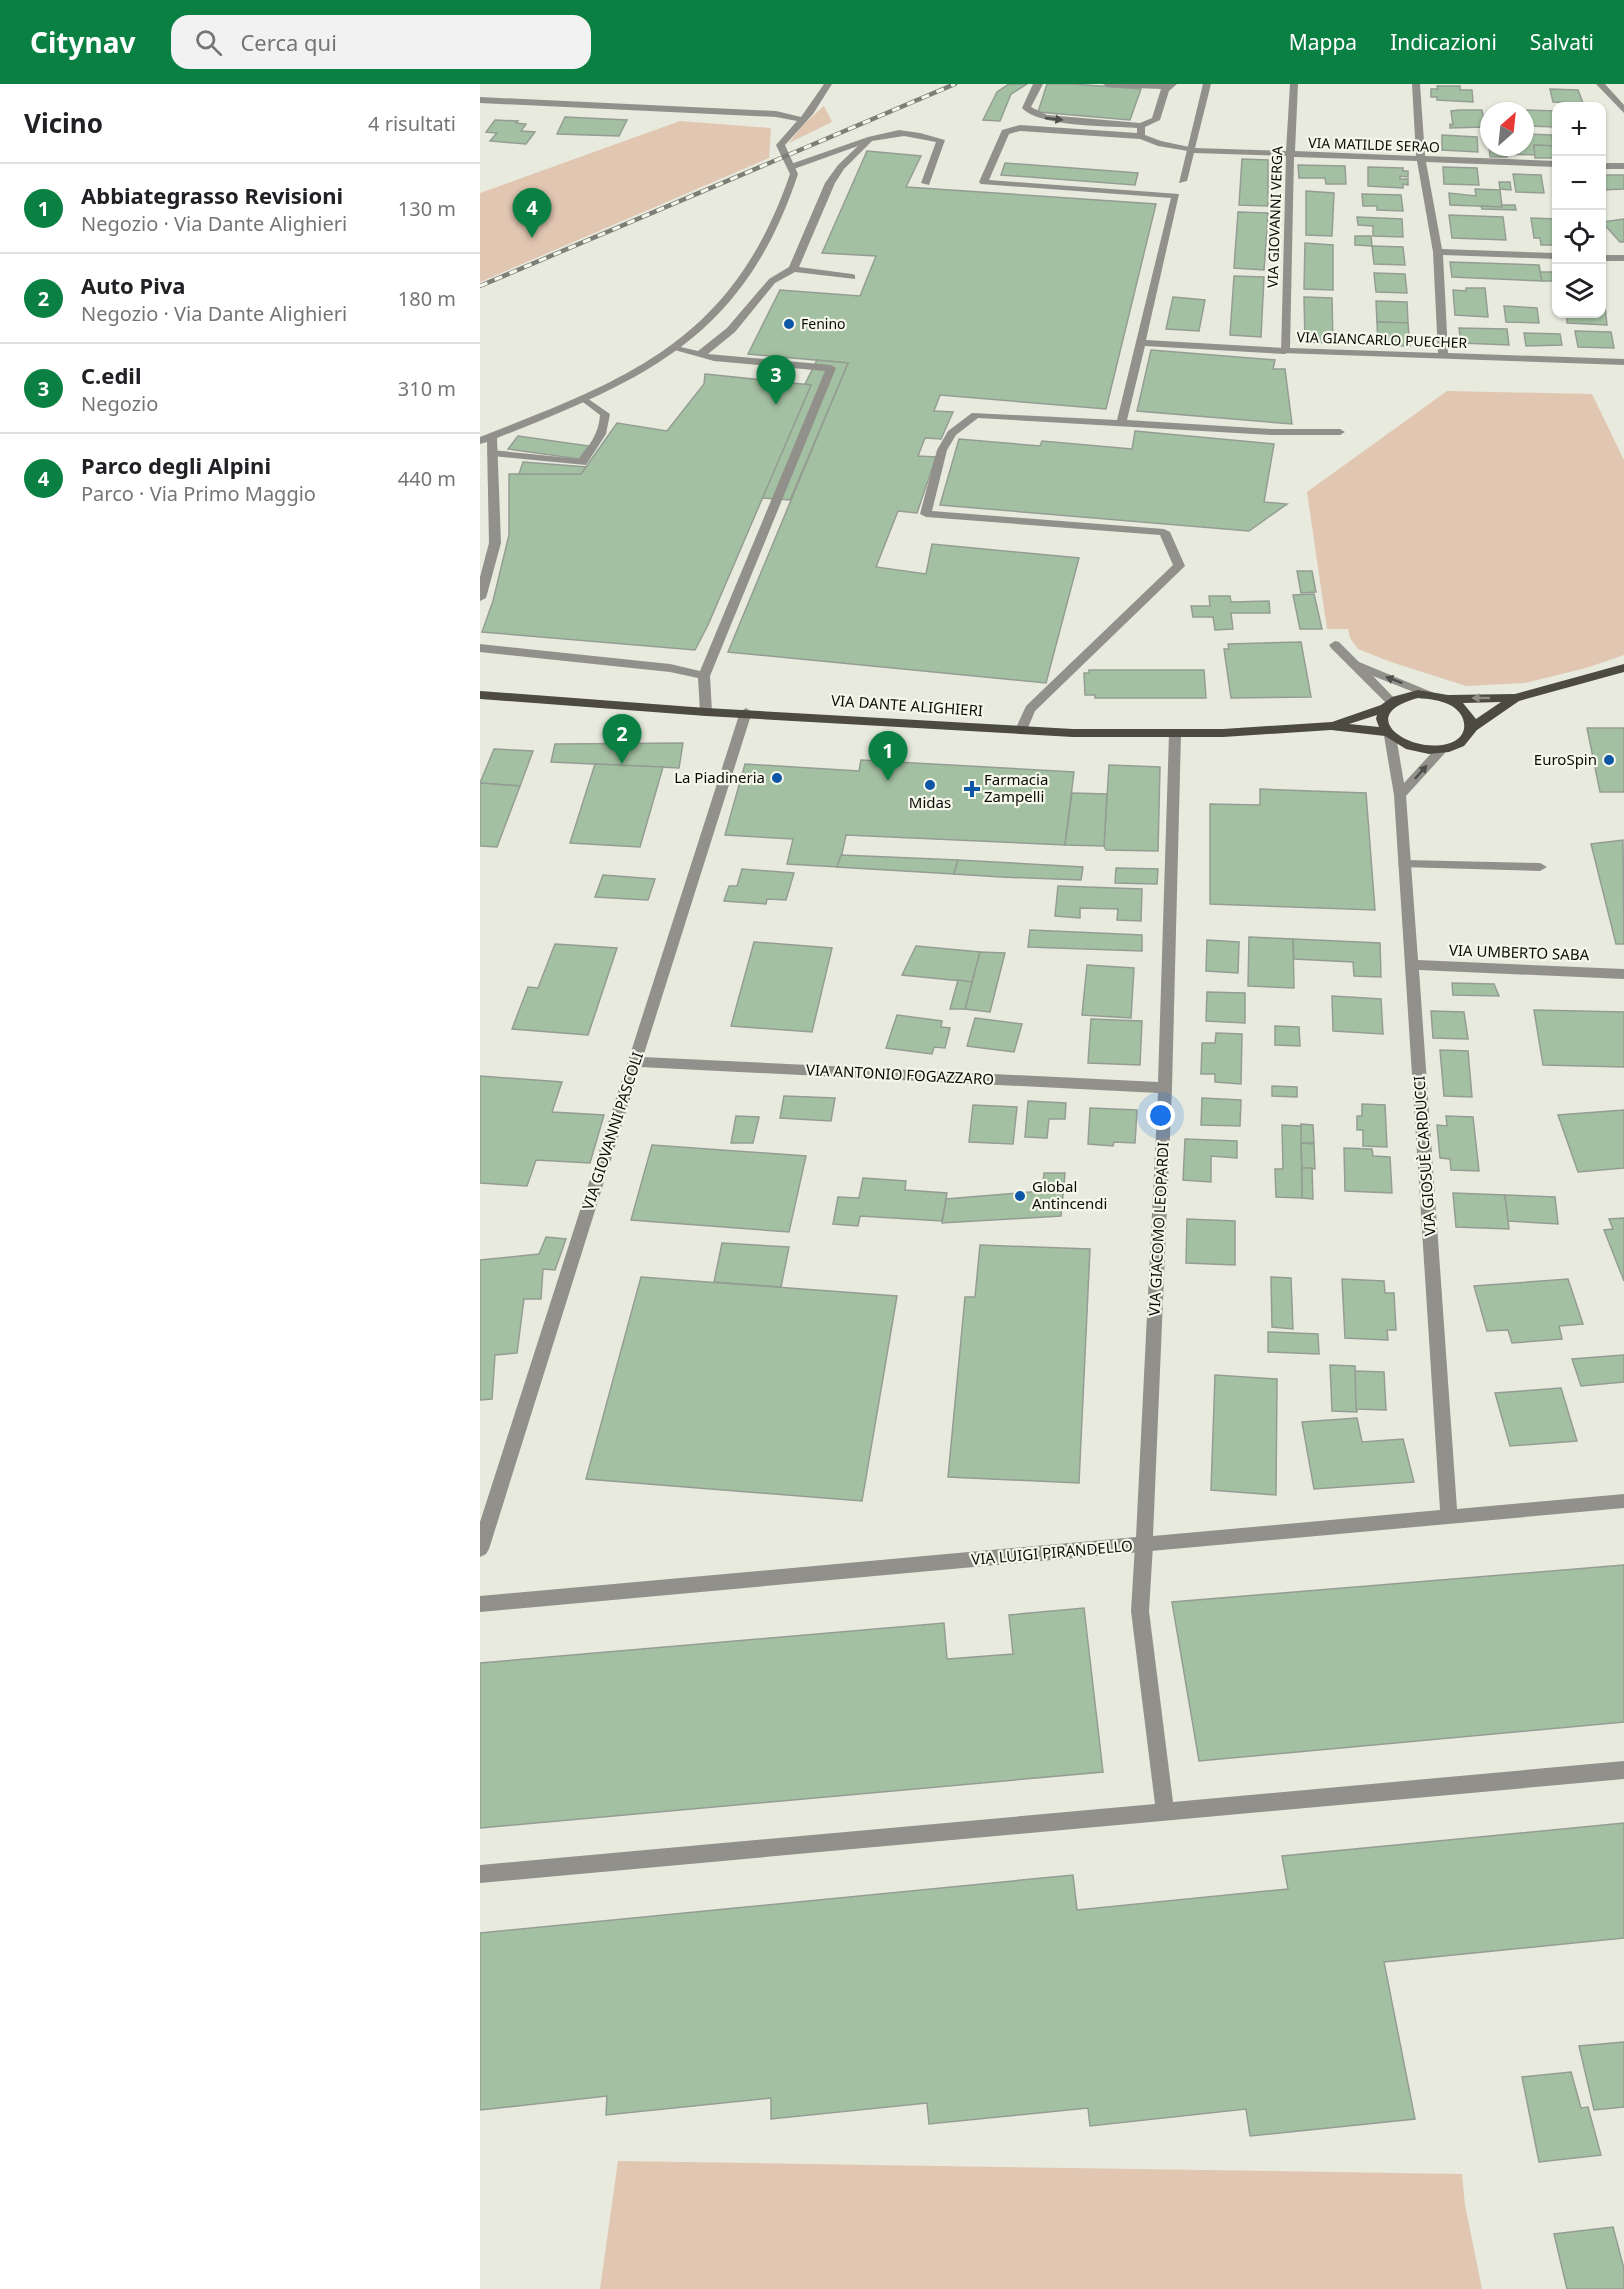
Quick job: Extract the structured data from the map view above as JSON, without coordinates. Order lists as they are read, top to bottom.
{
  "streets": {
    "main road": ["VIA DANTE ALIGHIERI"],
    "street": [
      "VIA MATILDE SERAO",
      "VIA GIOVANNI VERGA",
      "VIA GIANCARLO PUECHER",
      "VIA UMBERTO SABA",
      "VIA ANTONIO FOGAZZARO",
      "VIA GIOVANNI PASCOLI",
      "VIA GIOSUÈ CARDUCCI",
      "VIA GIACOMO LEOPARDI",
      "VIA LUIGI PIRANDELLO"
    ]
  },
  "crossings": [
    ["VIA MATILDE SERAO", "VIA GIOVANNI VERGA"],
    ["VIA GIOVANNI VERGA", "VIA GIANCARLO PUECHER"],
    ["VIA DANTE ALIGHIERI", "VIA GIOVANNI PASCOLI"],
    ["VIA DANTE ALIGHIERI", "VIA GIOSUÈ CARDUCCI"],
    ["VIA DANTE ALIGHIERI", "VIA GIACOMO LEOPARDI"],
    ["VIA UMBERTO SABA", "VIA GIOSUÈ CARDUCCI"],
    ["VIA ANTONIO FOGAZZARO", "VIA GIOVANNI PASCOLI"],
    ["VIA ANTONIO FOGAZZARO", "VIA GIACOMO LEOPARDI"],
    ["VIA GIOSUÈ CARDUCCI", "VIA LUIGI PIRANDELLO"],
    ["VIA GIACOMO LEOPARDI", "VIA LUIGI PIRANDELLO"]
  ],
  "places": {
    "other": [
      "Fenino",
      "EuroSpin",
      "La Piadineria",
      "Midas",
      "Global Antincendi"
    ],
    "health": ["Farmacia Zampelli"]
  },
  "north": "top right",
  "page": {
    "header": "Citynav",
    "search": "Cerca qui",
    "nav": ["Mappa", "Indicazioni", "Salvati"],
    "heading": ["Vicino", "4 risultati"],
    "map_buttons": ["+", "−"],
    "list": [
      {
        "mark": "1",
        "name": "Abbiategrasso Revisioni",
        "note": "Negozio · Via Dante Alighieri",
        "value": "130 m"
      },
      {
        "mark": "2",
        "name": "Auto Piva",
        "note": "Negozio · Via Dante Alighieri",
        "value": "180 m"
      },
      {
        "mark": "3",
        "name": "C.edil",
        "note": "Negozio",
        "value": "310 m"
      },
      {
        "mark": "4",
        "name": "Parco degli Alpini",
        "note": "Parco · Via Primo Maggio",
        "value": "440 m"
      }
    ],
    "pins": [
      "4",
      "3",
      "2",
      "1"
    ]
  }
}
